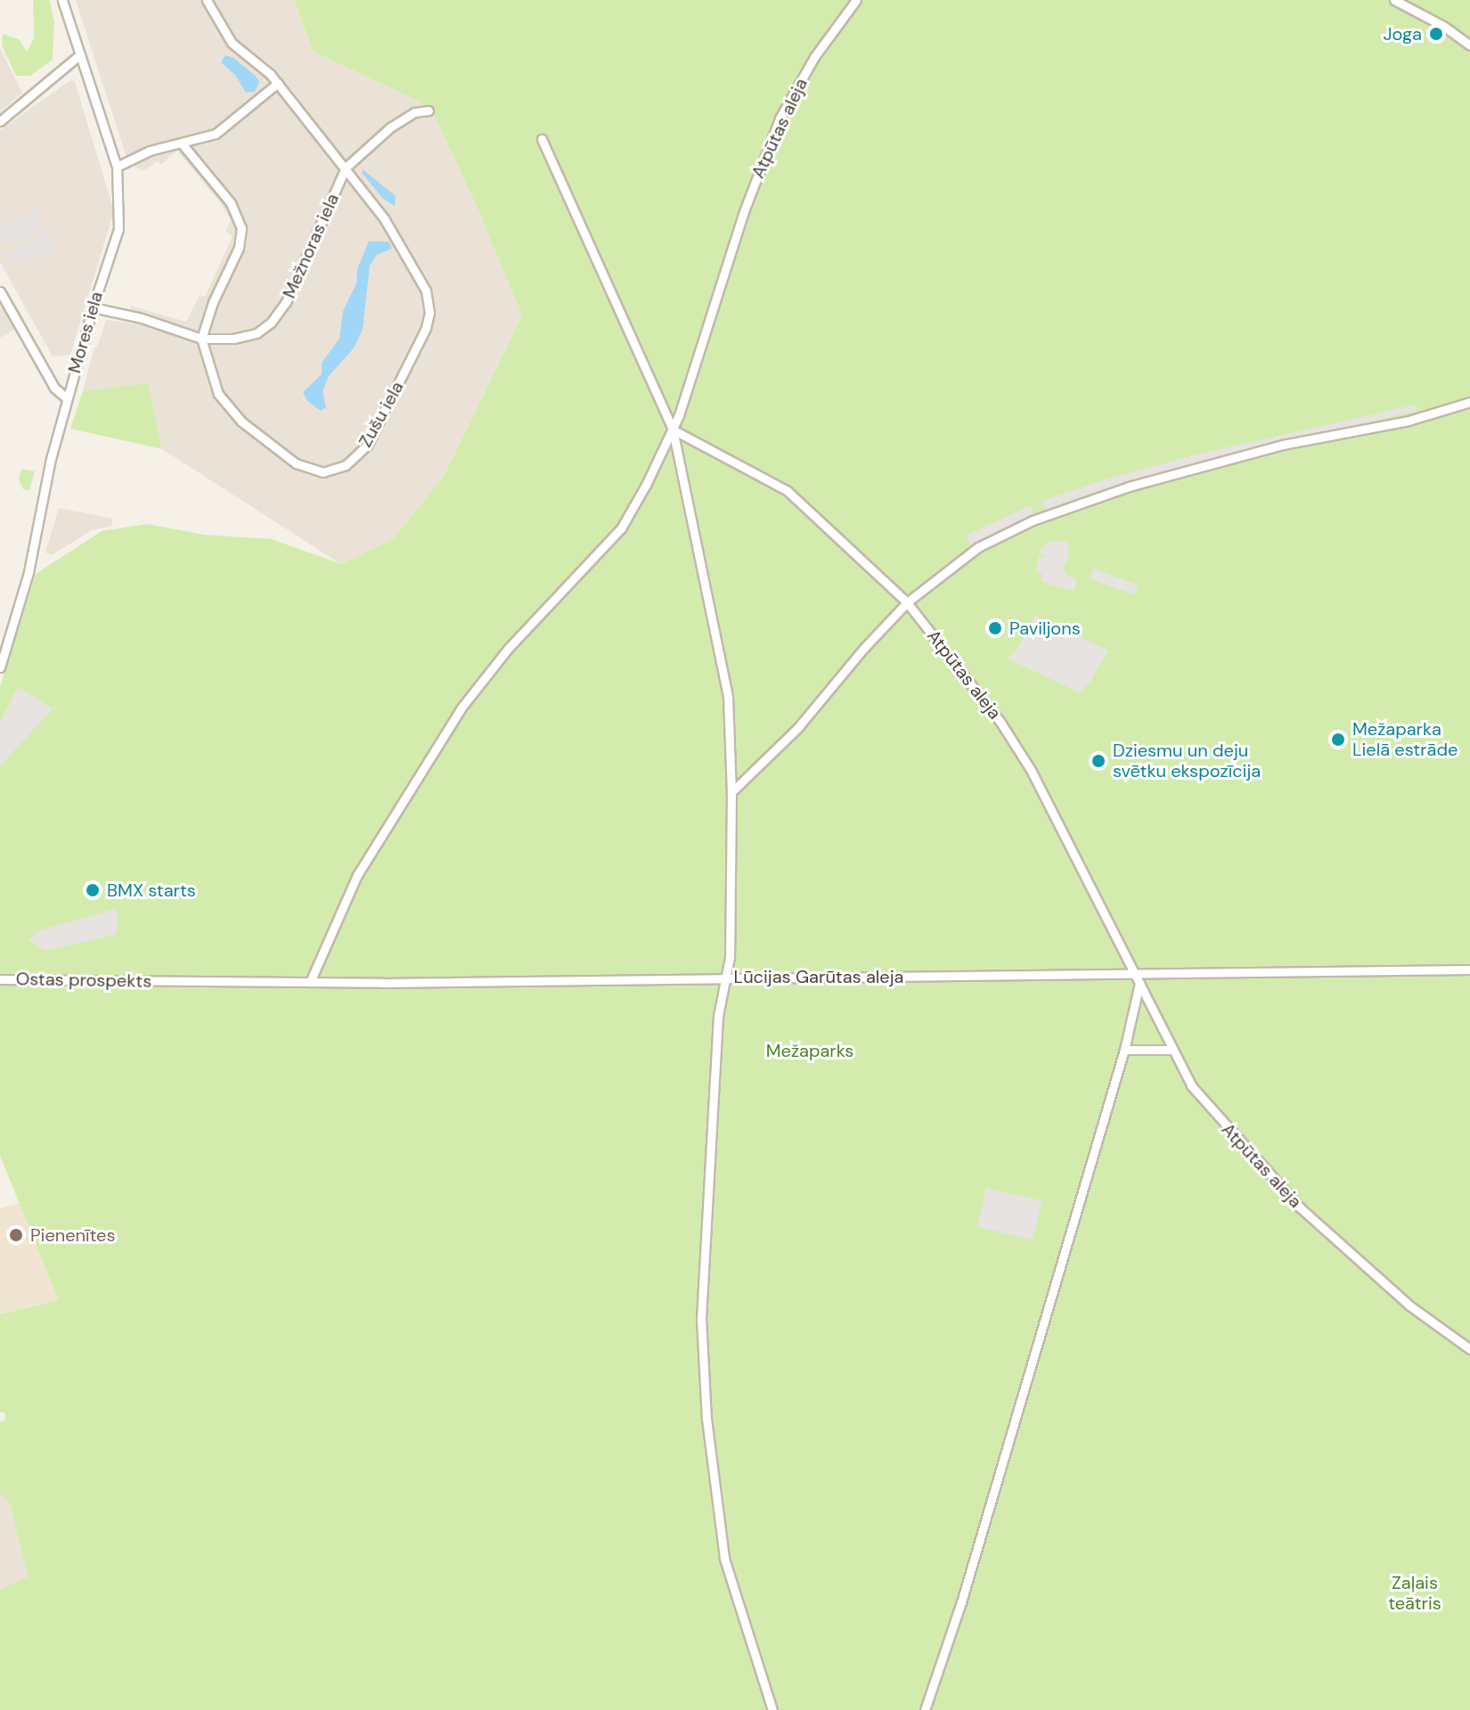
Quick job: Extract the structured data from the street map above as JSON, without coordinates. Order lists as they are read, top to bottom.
{
  "streets": {
    "street": [
      "Atpūtas aleja",
      "Mežnoras iela",
      "Mores iela",
      "Zušu iela",
      "Lūcijas Garūtas aleja",
      "Ostas prospekts"
    ]
  },
  "crossings": [
    ["Atpūtas aleja", "Lūcijas Garūtas aleja"],
    ["Mežnoras iela", "Mores iela"],
    ["Mežnoras iela", "Zušu iela"],
    ["Lūcijas Garūtas aleja", "Ostas prospekts"]
  ],
  "parks": ["Mežaparks", "Zaļais teātris"],
  "places": [
    "Joga",
    "Paviljons",
    "Mežaparka Lielā estrāde",
    "Dziesmu un deju svētku ekspozīcija",
    "BMX starts",
    "Pienenītes"
  ]
}
